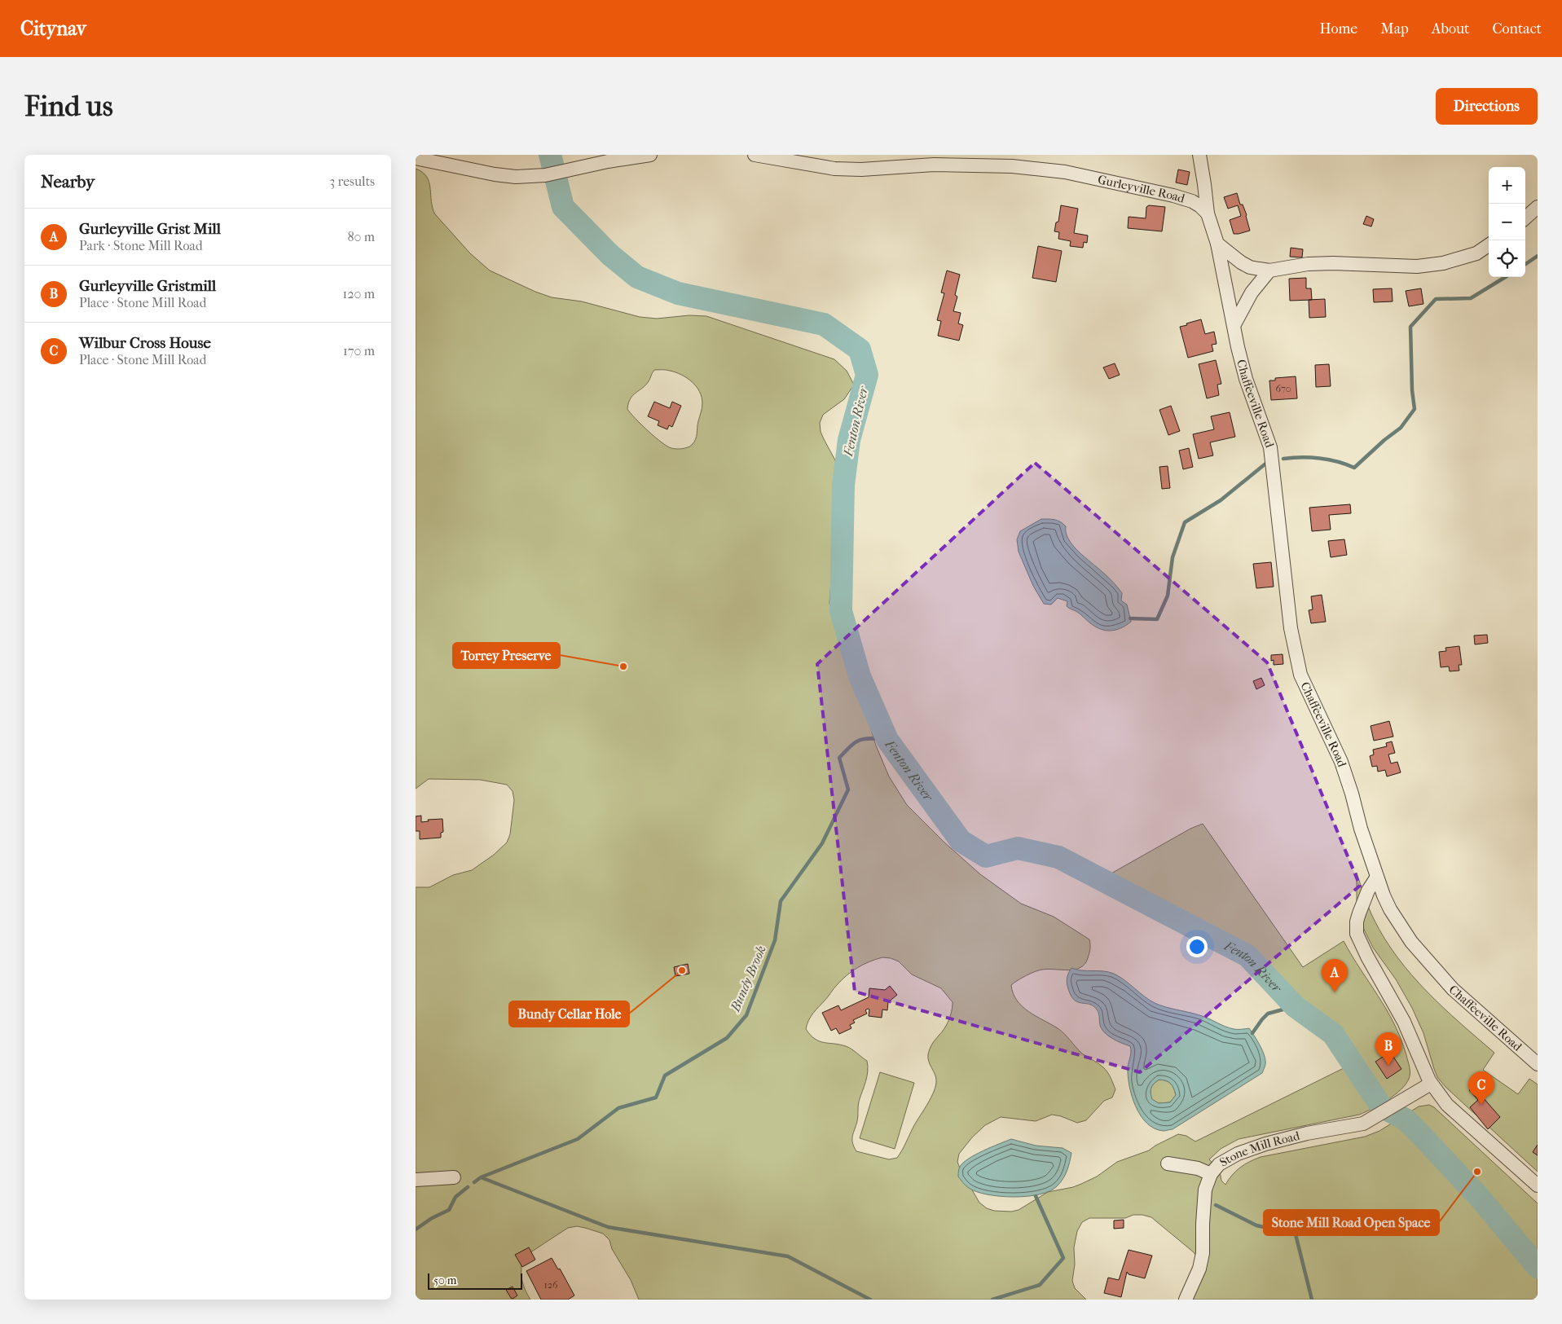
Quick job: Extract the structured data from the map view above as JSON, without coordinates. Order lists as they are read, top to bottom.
{
  "streets": {
    "street": ["Gurleyville Road", "Chaffeeville Road", "Stone Mill Road"]
  },
  "water": ["Fenton River", "Bundy Brook"],
  "places": ["Torrey Preserve", "Bundy Cellar Hole", "Stone Mill Road Open Space"],
  "house_numbers": ["670", "126"],
  "scale_bar": "50 m",
  "page": {
    "header": "Citynav",
    "nav": [
      "Home",
      "Map",
      "About",
      "Contact"
    ],
    "buttons": "Directions",
    "title": "Find us",
    "heading": ["Nearby", "3 results"],
    "map_buttons": ["+", "−"],
    "list": [
      {
        "mark": "A",
        "name": "Gurleyville Grist Mill",
        "note": "Park · Stone Mill Road",
        "value": "80 m"
      },
      {
        "mark": "B",
        "name": "Gurleyville Gristmill",
        "note": "Place · Stone Mill Road",
        "value": "120 m"
      },
      {
        "mark": "C",
        "name": "Wilbur Cross House",
        "note": "Place · Stone Mill Road",
        "value": "170 m"
      }
    ],
    "pins": ["A", "B", "C"],
    "scale": "50 m"
  }
}
